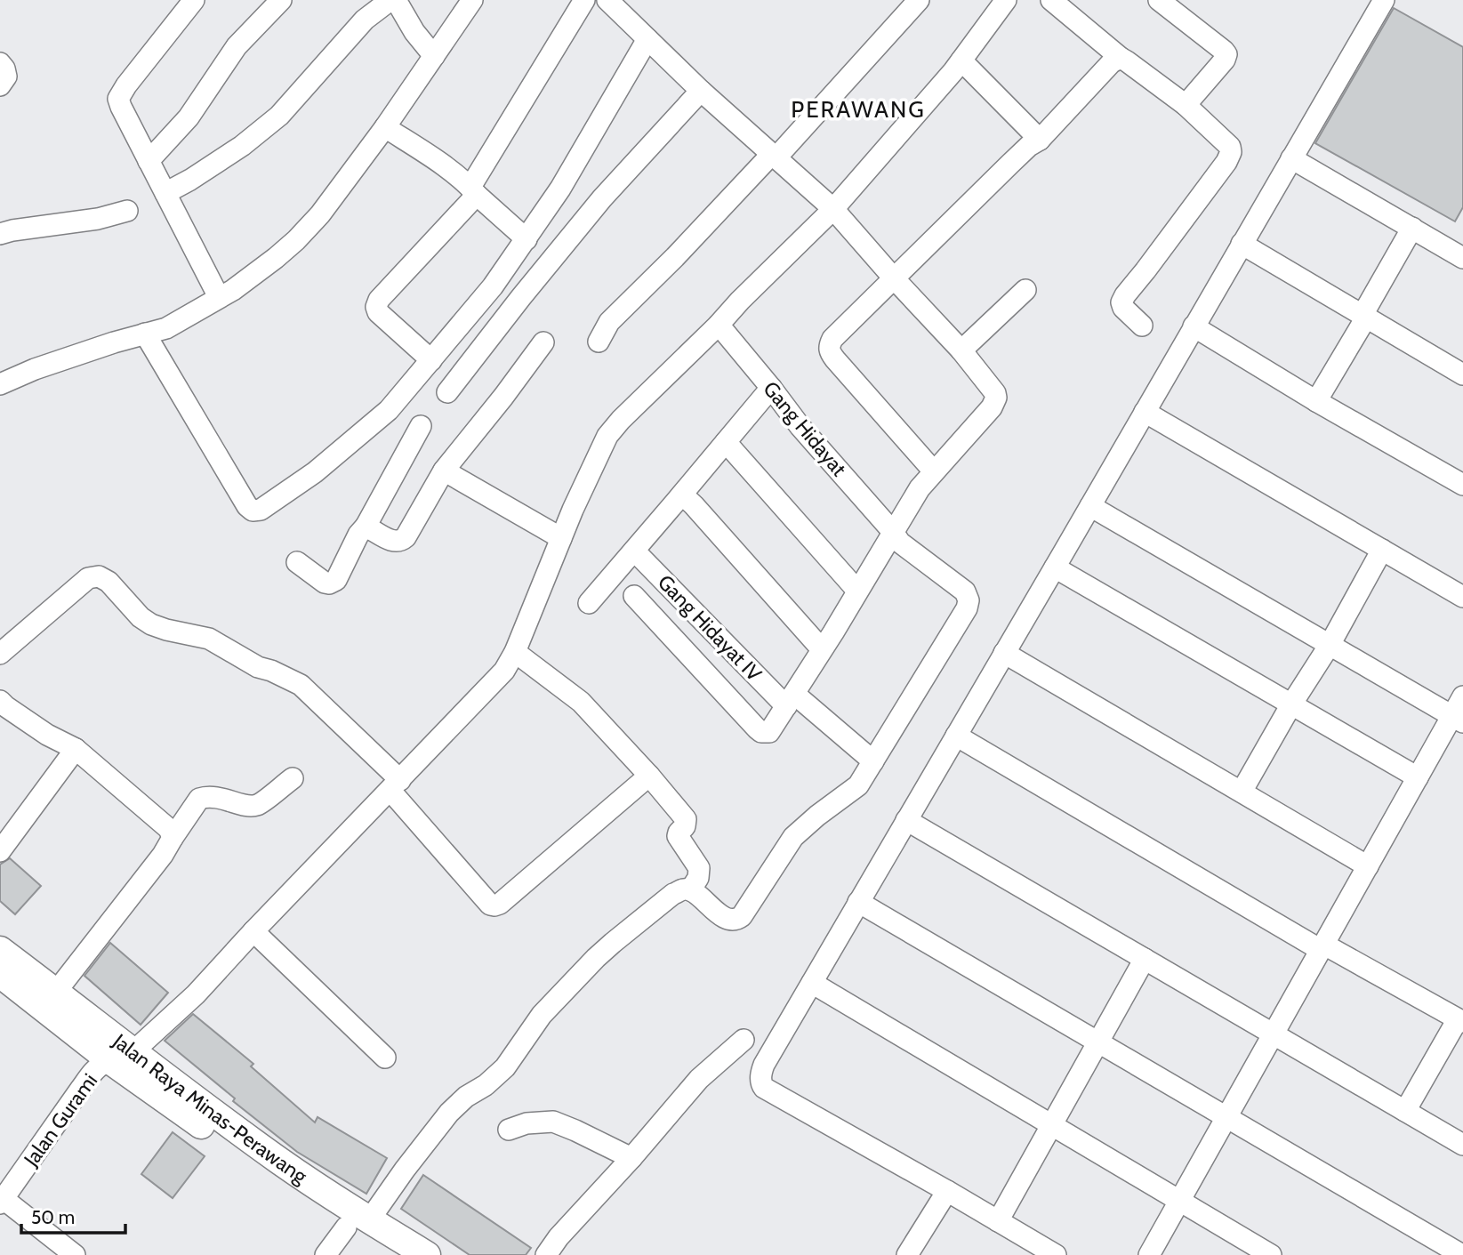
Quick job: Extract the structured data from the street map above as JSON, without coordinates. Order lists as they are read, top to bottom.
{
  "streets": {
    "main road": ["Jalan Raya Minas-Perawang"],
    "street": ["Gang Hidayat", "Gang Hidayat IV", "Jalan Gurami"]
  },
  "crossings": [
    ["Gang Hidayat", "Gang Hidayat IV"],
    ["Gang Hidayat", "Jalan Gurami"],
    ["Jalan Raya Minas-Perawang", "Jalan Gurami"]
  ],
  "districts": ["PERAWANG"],
  "scale_bar": "50 m"
}
